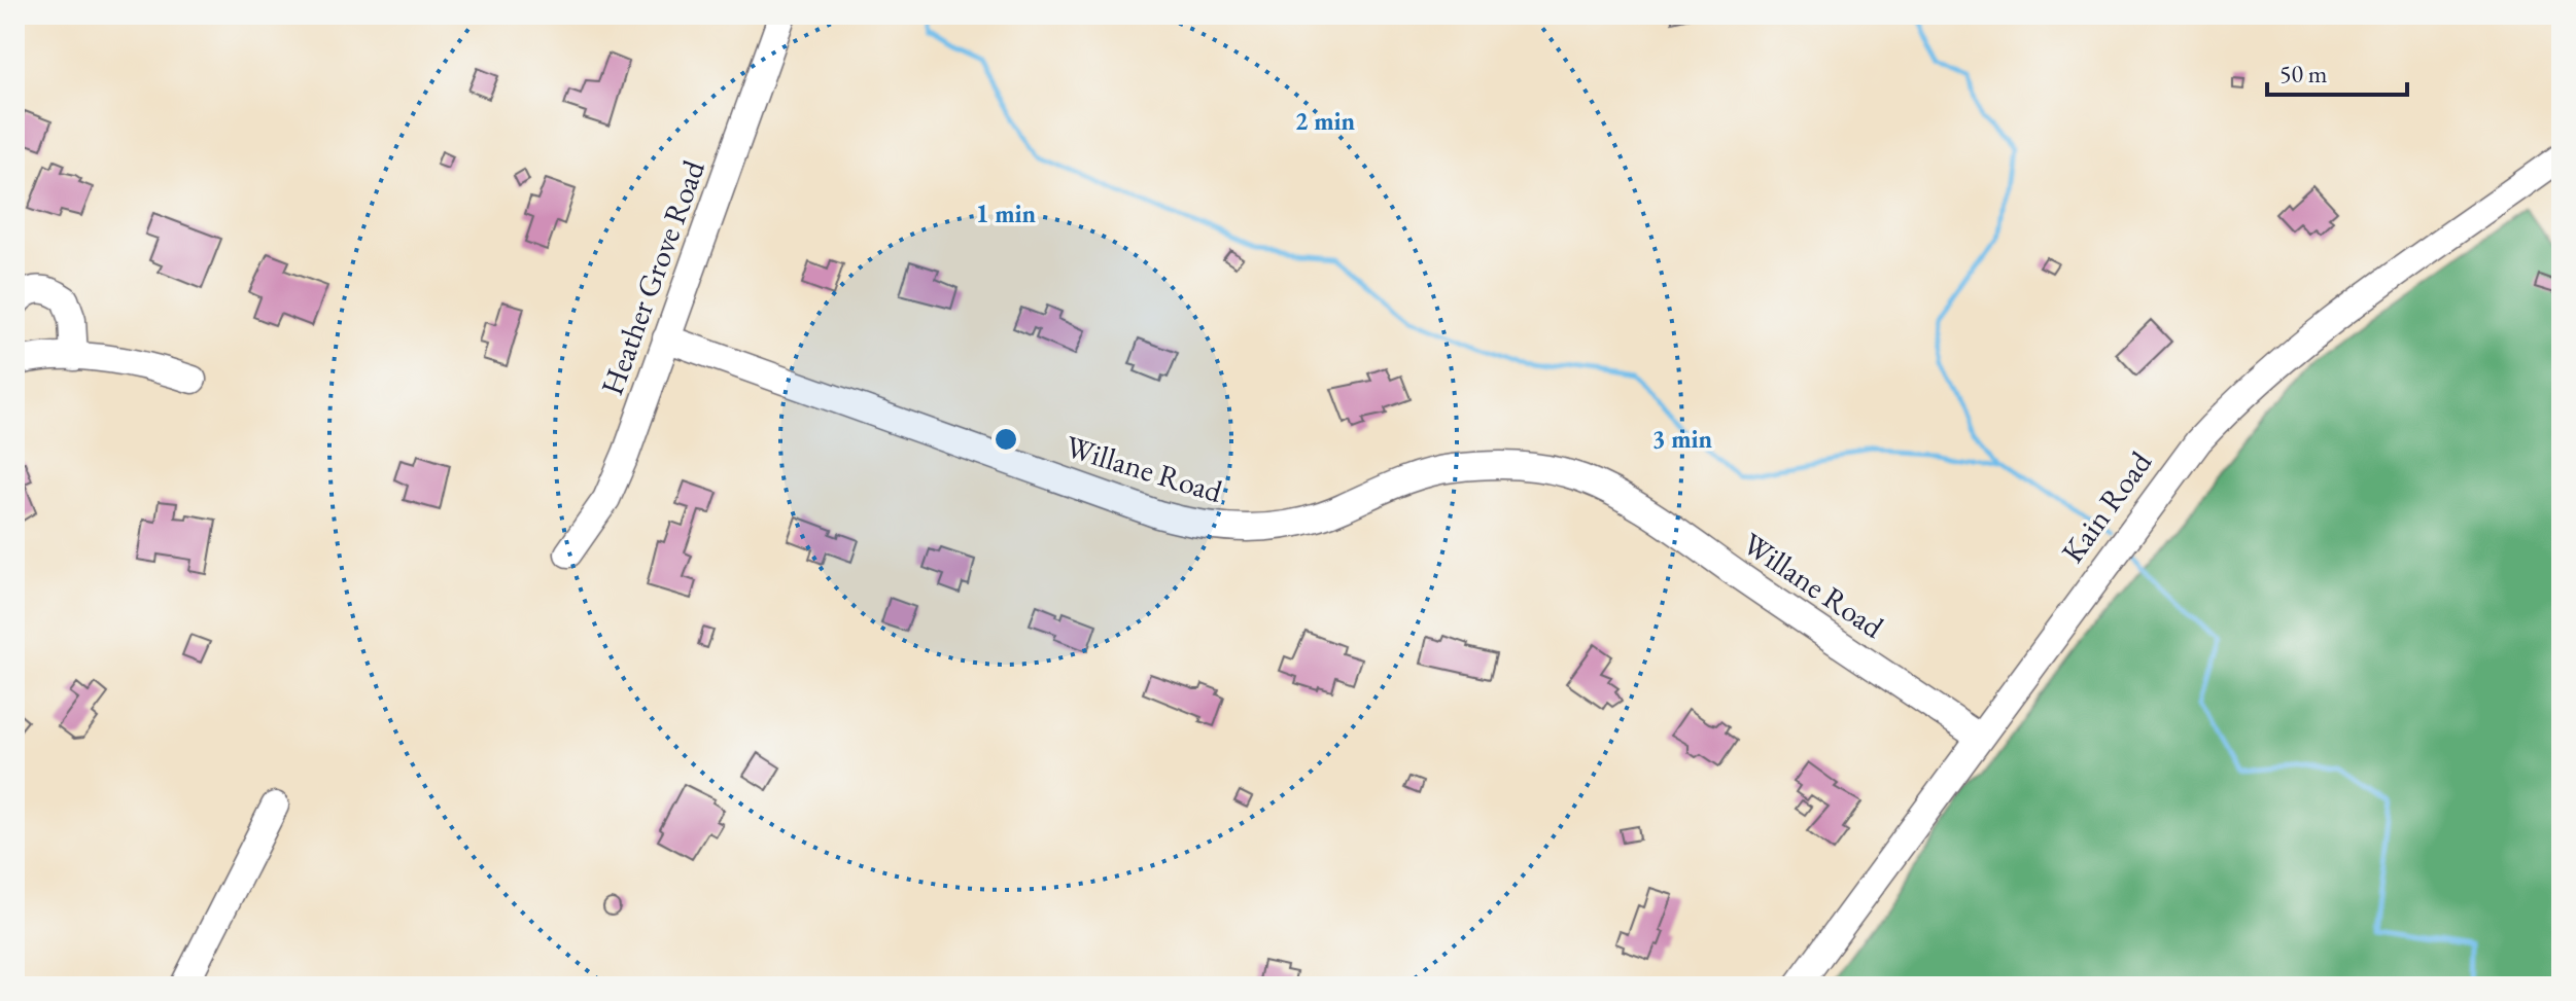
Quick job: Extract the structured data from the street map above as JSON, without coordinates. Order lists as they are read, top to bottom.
{
  "streets": {
    "street": ["Heather Grove Road", "Willane Road", "Kain Road"]
  },
  "crossings": [
    ["Heather Grove Road", "Willane Road"],
    ["Willane Road", "Kain Road"]
  ],
  "scale_bar": "50 m",
  "rings": ["2 min", "1 min", "3 min"]
}
